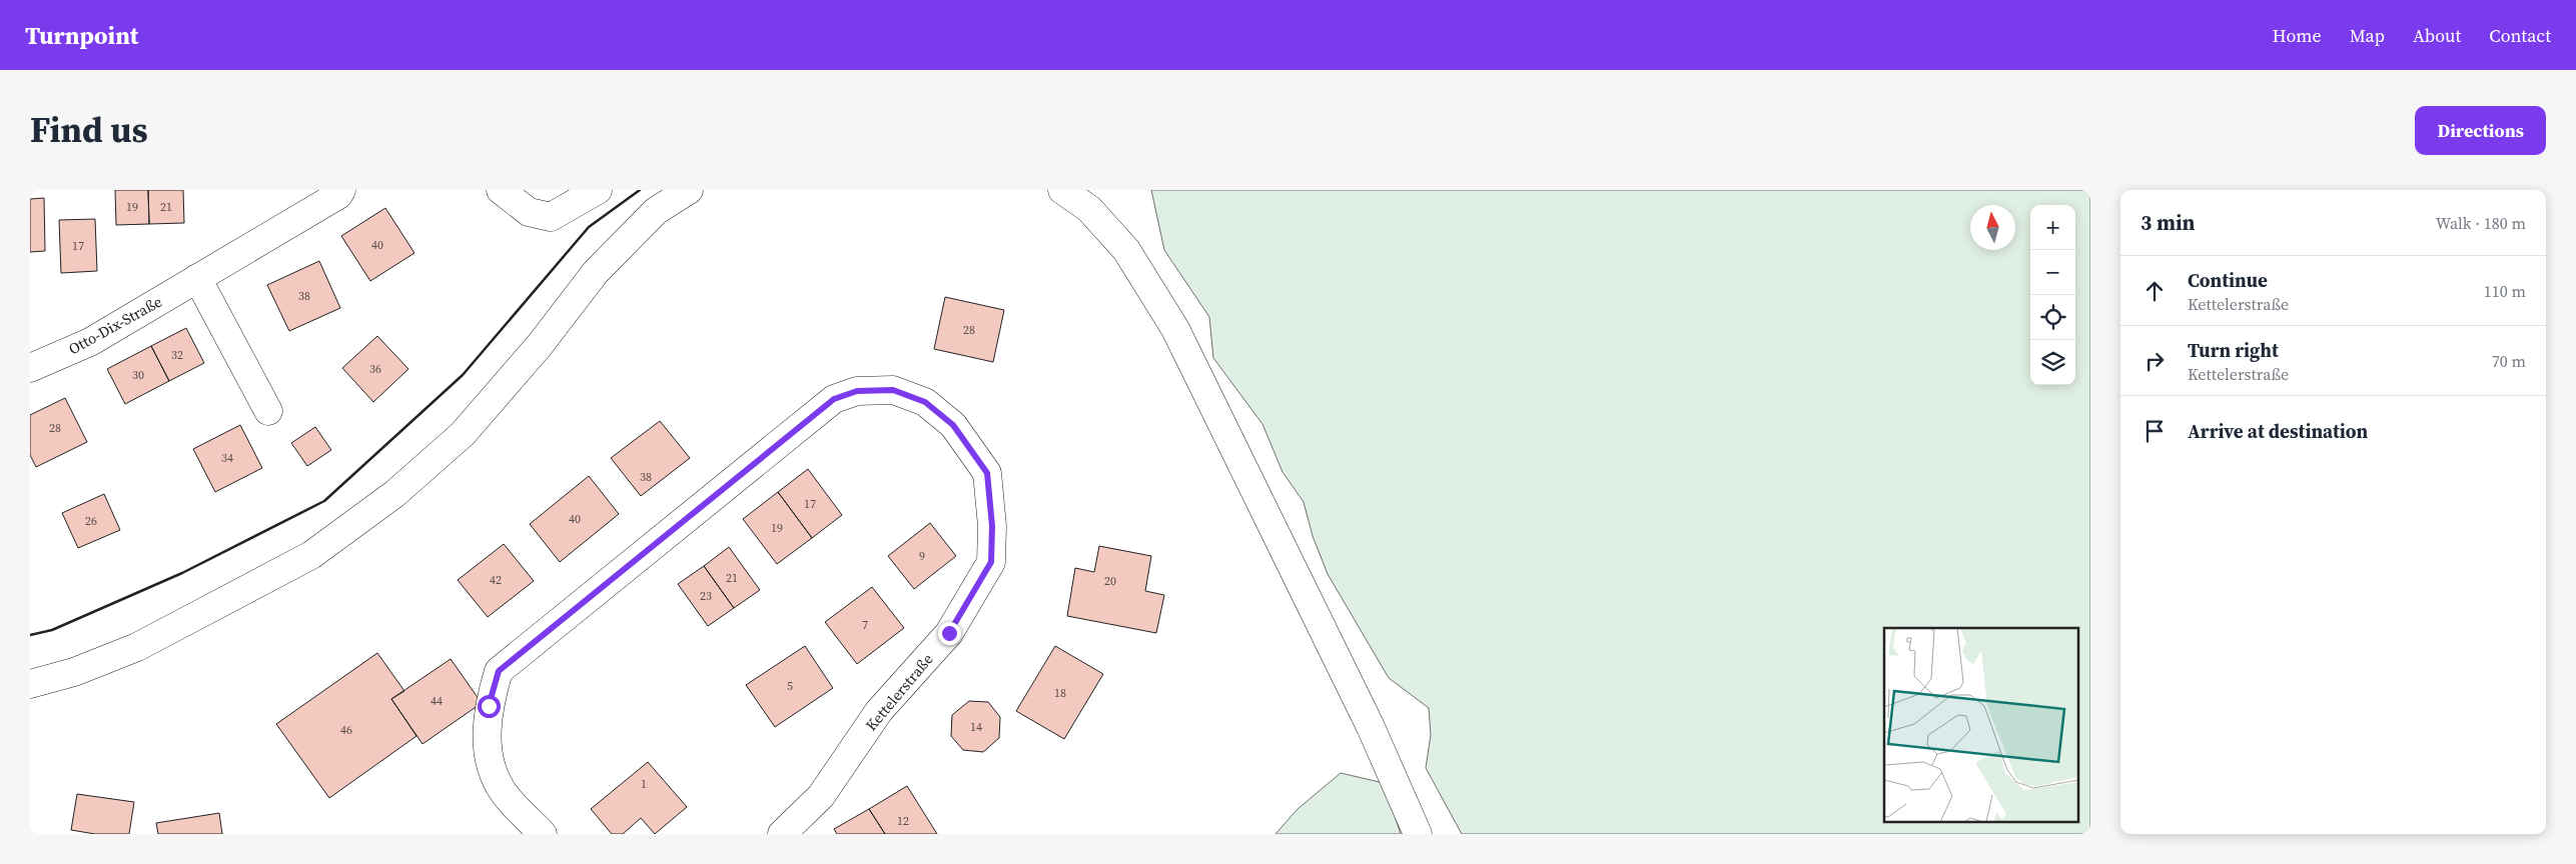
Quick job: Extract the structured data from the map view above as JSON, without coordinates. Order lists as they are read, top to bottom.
{
  "streets": {
    "street": ["Otto-Dix-Straße", "Kettelerstraße"]
  },
  "house_numbers": [
    "19",
    "21",
    "40",
    "17",
    "38",
    "28",
    "32",
    "36",
    "30",
    "28",
    "34",
    "38",
    "17",
    "40",
    "26",
    "19",
    "9",
    "21",
    "42",
    "20",
    "23",
    "7",
    "5",
    "18",
    "44",
    "14",
    "46",
    "1",
    "12"
  ],
  "north": "top",
  "page": {
    "header": "Turnpoint",
    "nav": [
      "Home",
      "Map",
      "About",
      "Contact"
    ],
    "title": "Find us",
    "buttons": "Directions",
    "heading": ["3 min", "Walk · 180 m"],
    "map_buttons": ["+", "−"],
    "list": [
      ["Continue", "Kettelerstraße", "110 m"],
      ["Turn right", "Kettelerstraße", "70 m"],
      "Arrive at destination"
    ]
  }
}
